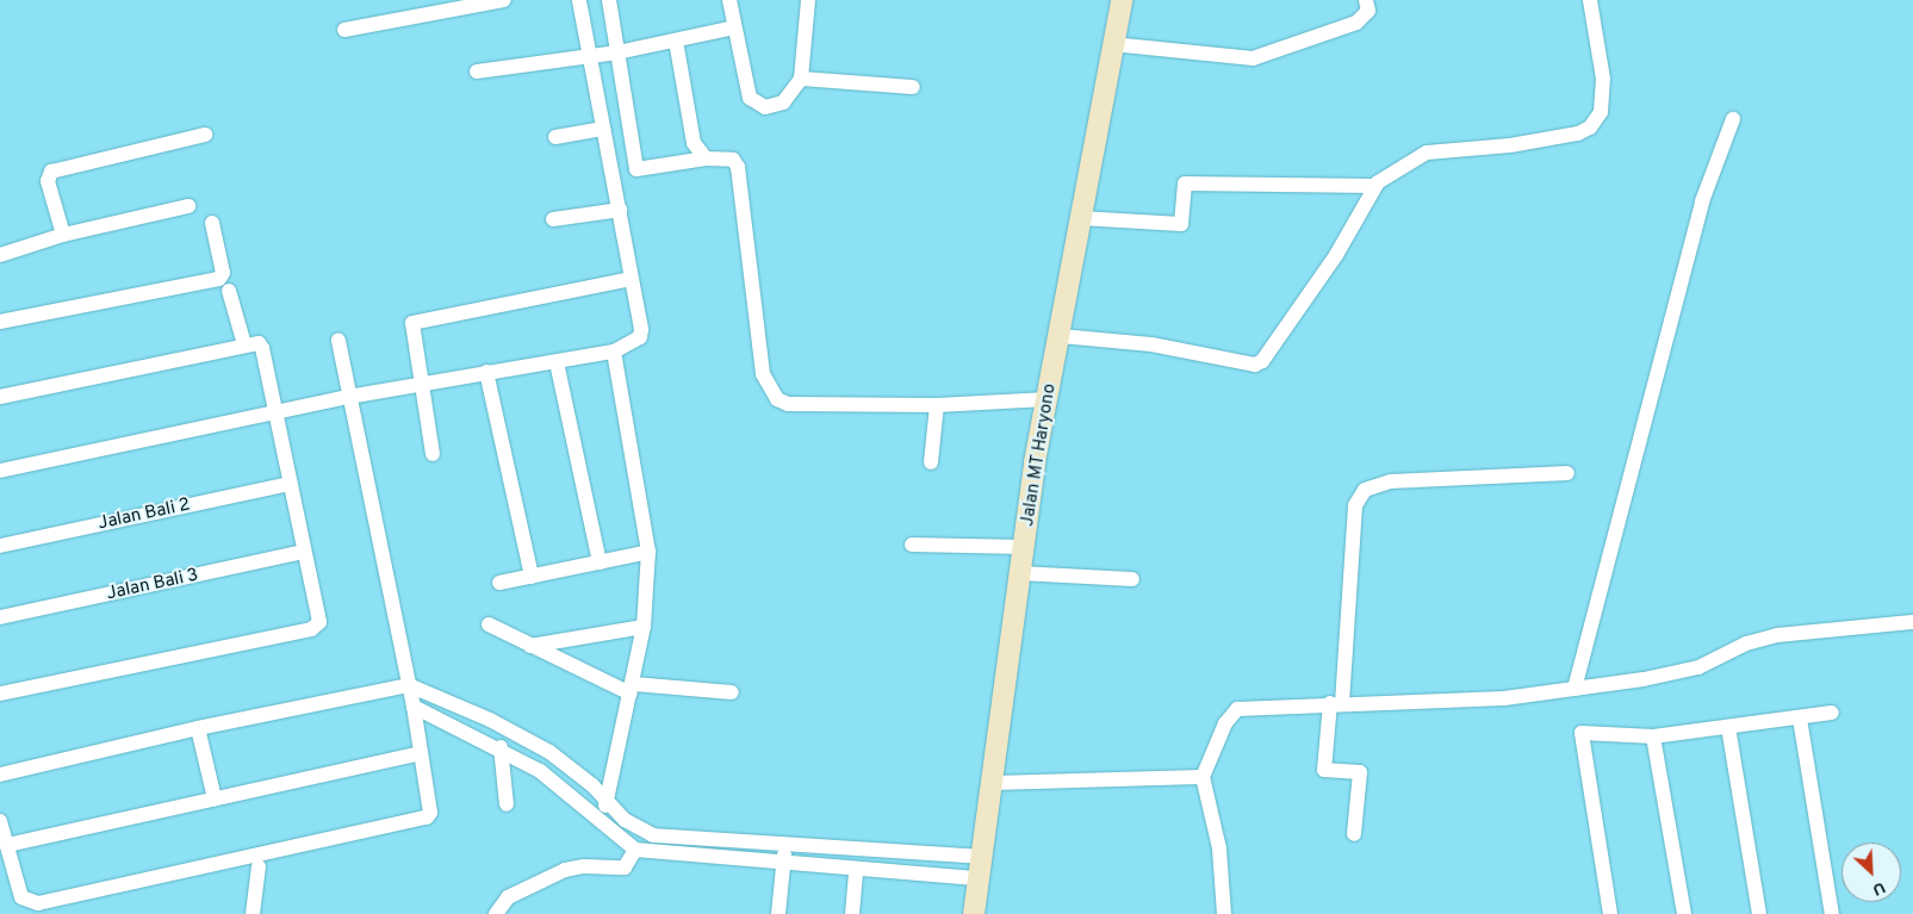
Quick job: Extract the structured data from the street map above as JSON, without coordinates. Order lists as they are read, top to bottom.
{
  "streets": {
    "main road": ["Jalan MT Haryono"],
    "street": ["Jalan Bali 2", "Jalan Bali 3"]
  },
  "north": "bottom right"
}
